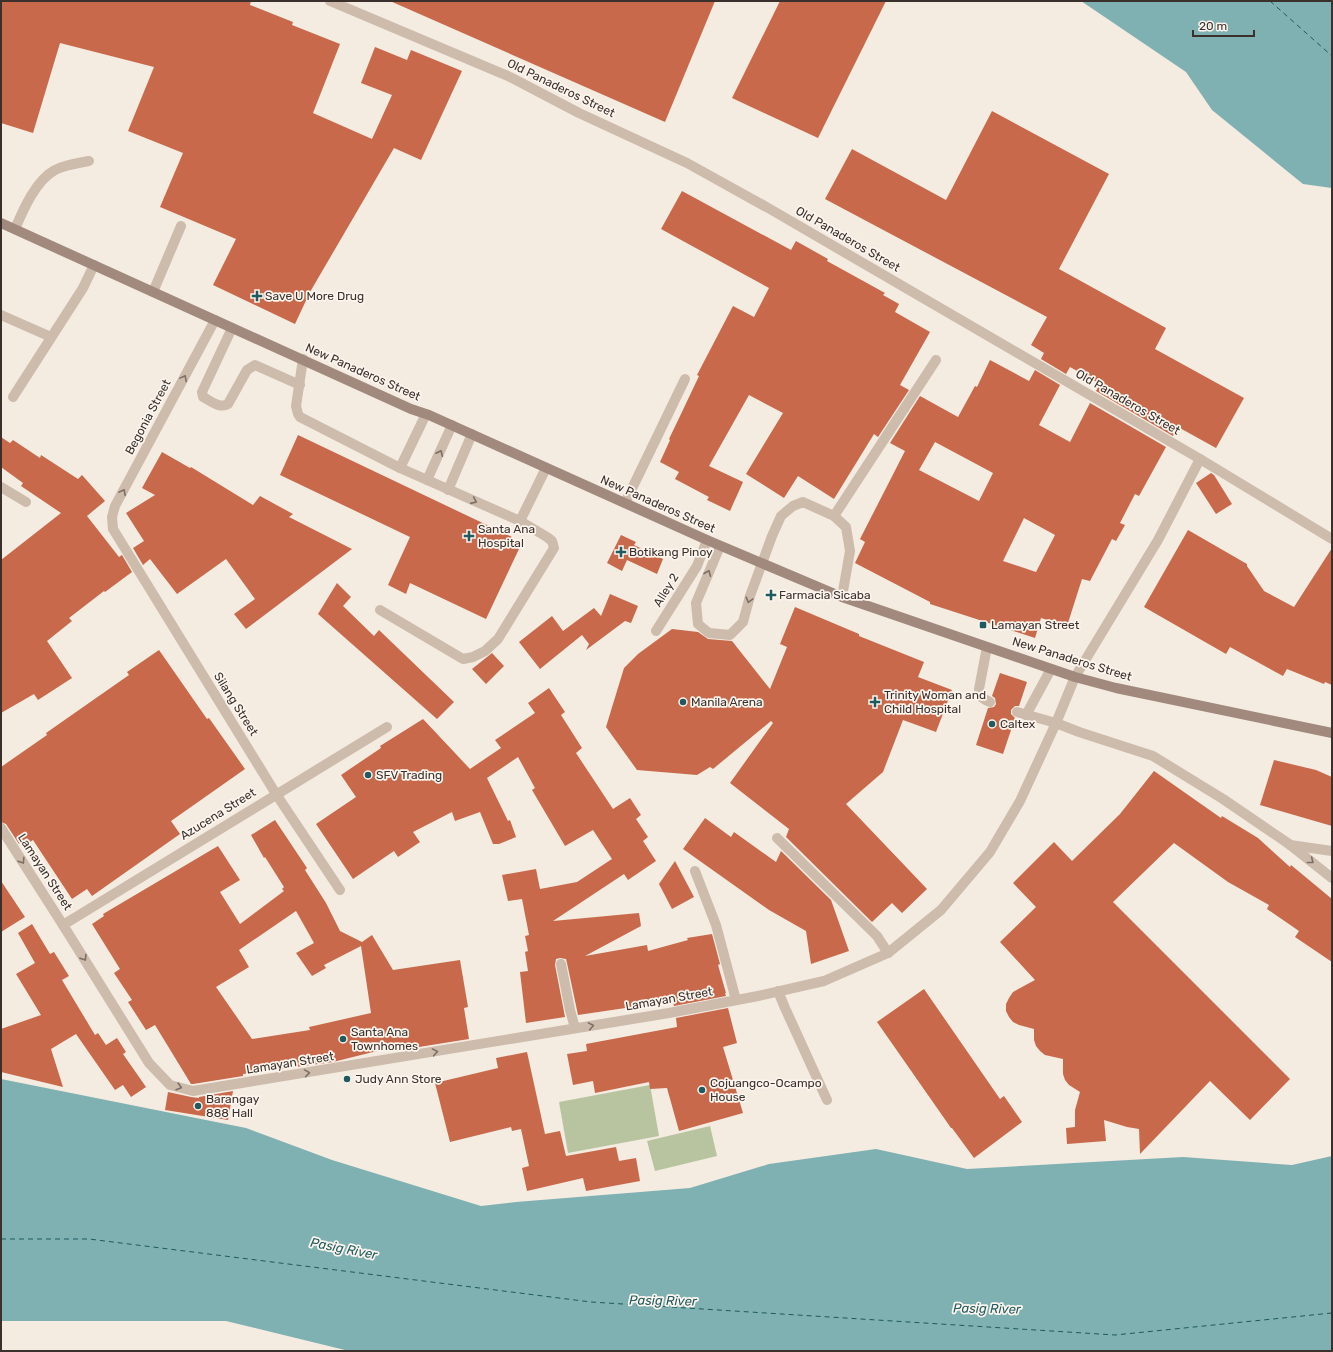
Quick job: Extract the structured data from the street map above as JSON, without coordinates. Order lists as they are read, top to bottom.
{
  "streets": {
    "main road": ["New Panaderos Street"],
    "street": [
      "Old Panaderos Street",
      "Begonia Street",
      "Alley 2",
      "Silang Street",
      "Azucena Street",
      "Lamayan Street"
    ]
  },
  "crossings": [
    ["Old Panaderos Street", "Lamayan Street"],
    ["New Panaderos Street", "Begonia Street"],
    ["New Panaderos Street", "Alley 2"],
    ["New Panaderos Street", "Lamayan Street"],
    ["Begonia Street", "Silang Street"],
    ["Silang Street", "Azucena Street"],
    ["Azucena Street", "Lamayan Street"]
  ],
  "one_way": ["Begonia Street", "Lamayan Street"],
  "water": ["Pasig River"],
  "places": {
    "health": [
      "Save U More Drug",
      "Santa Ana Hospital",
      "Botikang Pinoy",
      "Farmacia Sicaba",
      "Trinity Woman and Child Hospital"
    ],
    "transit": ["Lamayan Street"],
    "other": [
      "Manila Arena",
      "Caltex",
      "SFV Trading",
      "Santa Ana Townhomes",
      "Judy Ann Store",
      "Cojuangco-Ocampo House",
      "Barangay 888 Hall"
    ]
  },
  "scale_bar": "20 m"
}
